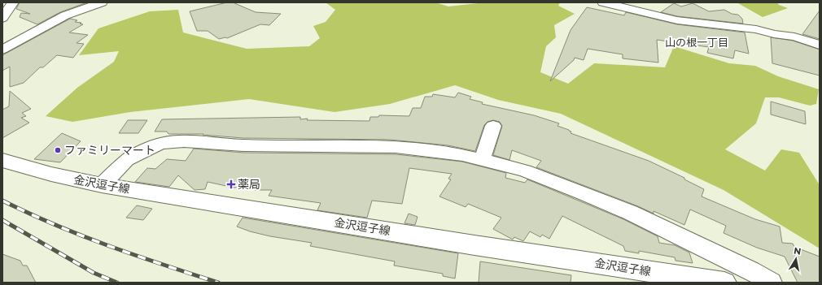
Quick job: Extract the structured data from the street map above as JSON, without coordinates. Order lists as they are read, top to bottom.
{
  "streets": {
    "main road": ["金沢逗子線"]
  },
  "districts": ["山の根一丁目"],
  "places": {
    "other": ["ファミリーマート"],
    "health": ["薬局"]
  },
  "north": "top"
}
